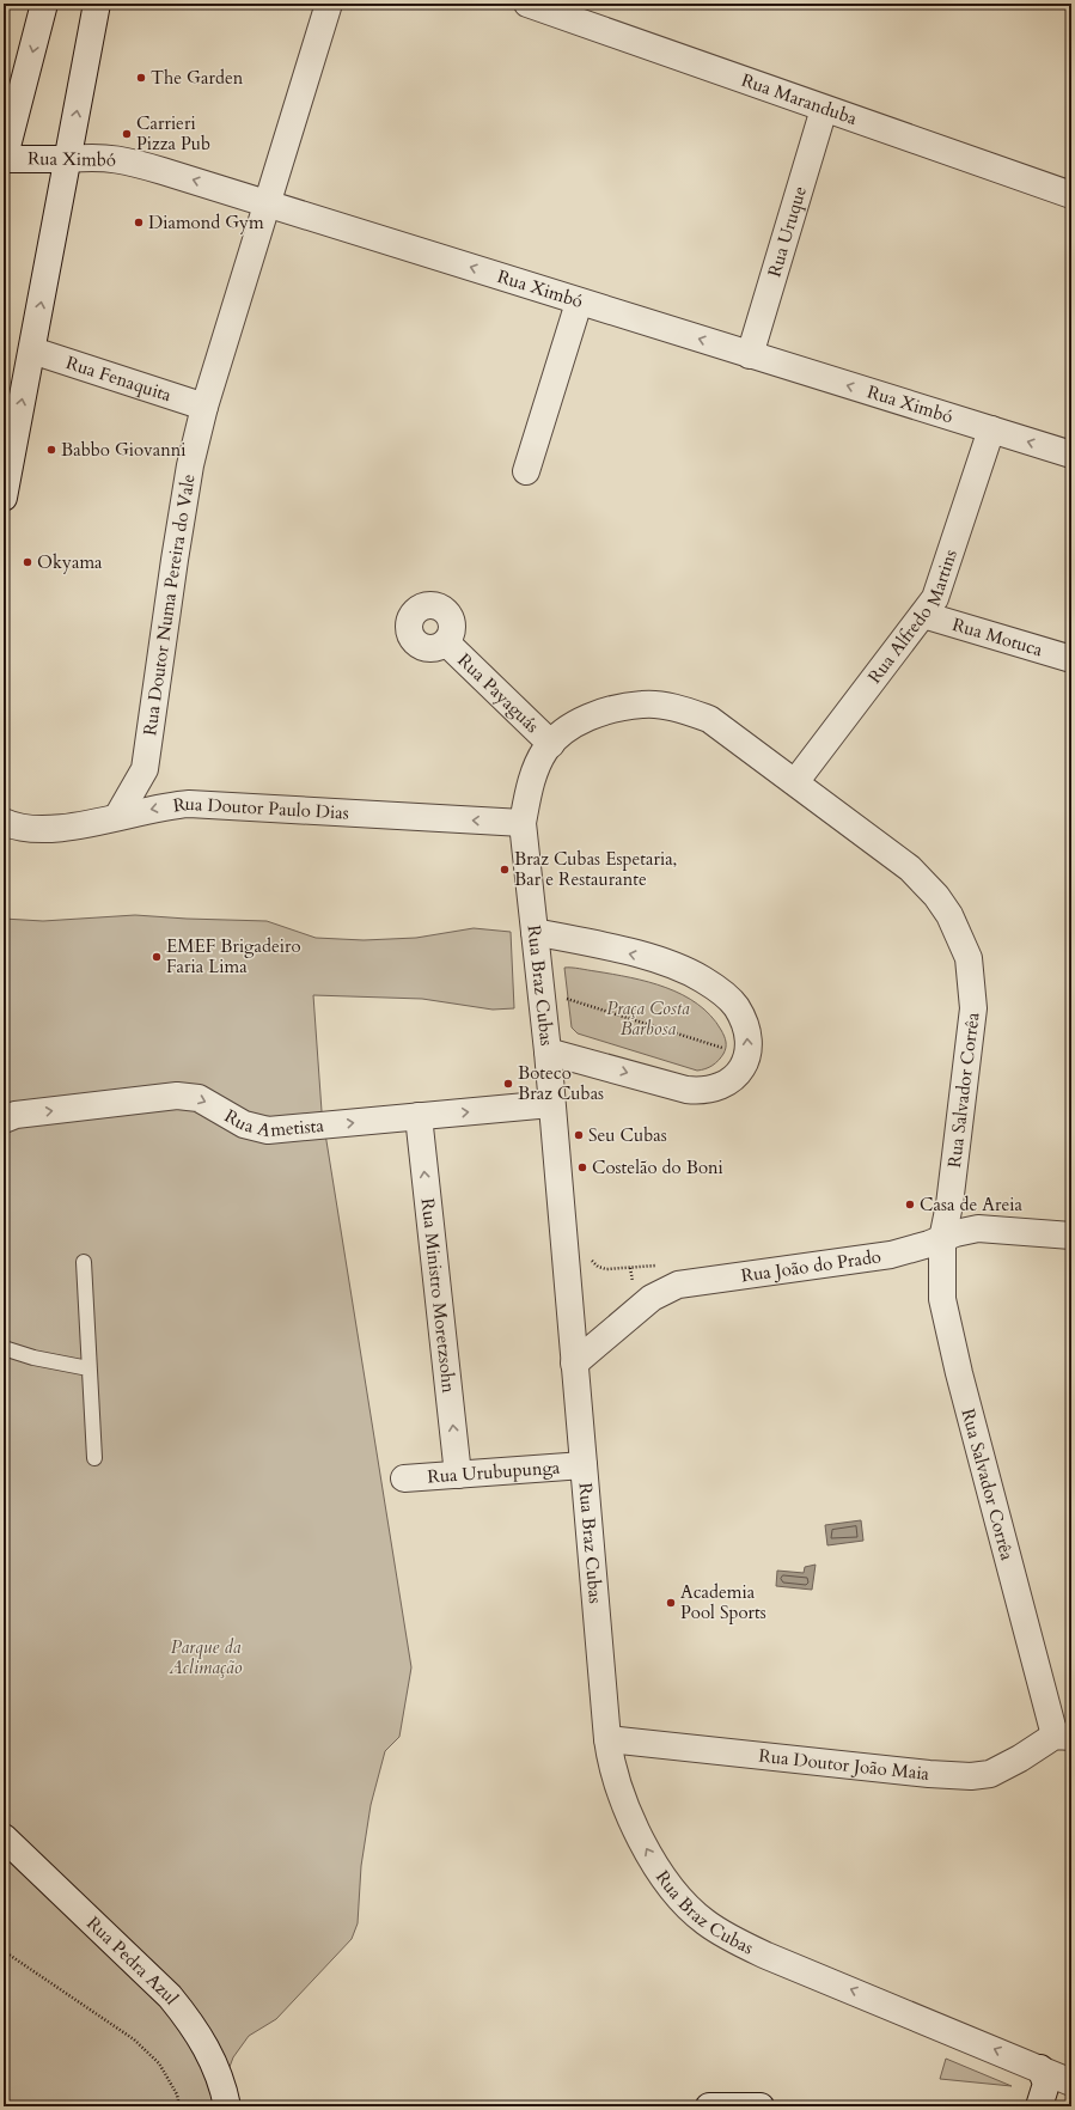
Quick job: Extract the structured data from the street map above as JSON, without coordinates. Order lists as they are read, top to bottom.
{
  "streets": {
    "street": [
      "Rua Maranduba",
      "Rua Ximbó",
      "Rua Uruque",
      "Rua Fenaquita",
      "Rua Doutor Numa Pereira do Vale",
      "Rua Alfredo Martins",
      "Rua Motuca",
      "Rua Payaguás",
      "Rua Doutor Paulo Dias",
      "Rua Braz Cubas",
      "Rua Salvador Corrêa",
      "Rua Ametista",
      "Rua João do Prado",
      "Rua Ministro Moretzsohn",
      "Rua Urubupunga",
      "Rua Doutor João Maia",
      "Rua Pedra Azul"
    ]
  },
  "crossings": [
    ["Rua Maranduba", "Rua Uruque"],
    ["Rua Ximbó", "Rua Uruque"],
    ["Rua Ximbó", "Rua Doutor Numa Pereira do Vale"],
    ["Rua Ximbó", "Rua Alfredo Martins"],
    ["Rua Fenaquita", "Rua Doutor Numa Pereira do Vale"],
    ["Rua Doutor Numa Pereira do Vale", "Rua Doutor Paulo Dias"],
    ["Rua Alfredo Martins", "Rua Motuca"],
    ["Rua Alfredo Martins", "Rua Salvador Corrêa"],
    ["Rua Payaguás", "Rua Braz Cubas"],
    ["Rua Payaguás", "Rua Salvador Corrêa"],
    ["Rua Doutor Paulo Dias", "Rua Braz Cubas"],
    ["Rua Braz Cubas", "Rua Salvador Corrêa"],
    ["Rua Braz Cubas", "Rua Ametista"],
    ["Rua Braz Cubas", "Rua João do Prado"],
    ["Rua Braz Cubas", "Rua Urubupunga"],
    ["Rua Braz Cubas", "Rua Doutor João Maia"],
    ["Rua Salvador Corrêa", "Rua João do Prado"],
    ["Rua Salvador Corrêa", "Rua Doutor João Maia"],
    ["Rua Ametista", "Rua Ministro Moretzsohn"],
    ["Rua Ministro Moretzsohn", "Rua Urubupunga"]
  ],
  "one_way": [
    "Rua Ximbó",
    "Rua Doutor Paulo Dias",
    "Rua Ametista",
    "Rua Ministro Moretzsohn"
  ],
  "parks": ["Praça Costa Barbosa", "Parque da Aclimação"],
  "places": [
    "The Garden",
    "Carrieri Pizza Pub",
    "Diamond Gym",
    "Babbo Giovanni",
    "Okyama",
    "Braz Cubas Espetaria, Bar e Restaurante",
    "EMEF Brigadeiro Faria Lima",
    "Boteco Braz Cubas",
    "Seu Cubas",
    "Costelão do Boni",
    "Casa de Areia",
    "Academia Pool Sports"
  ]
}
